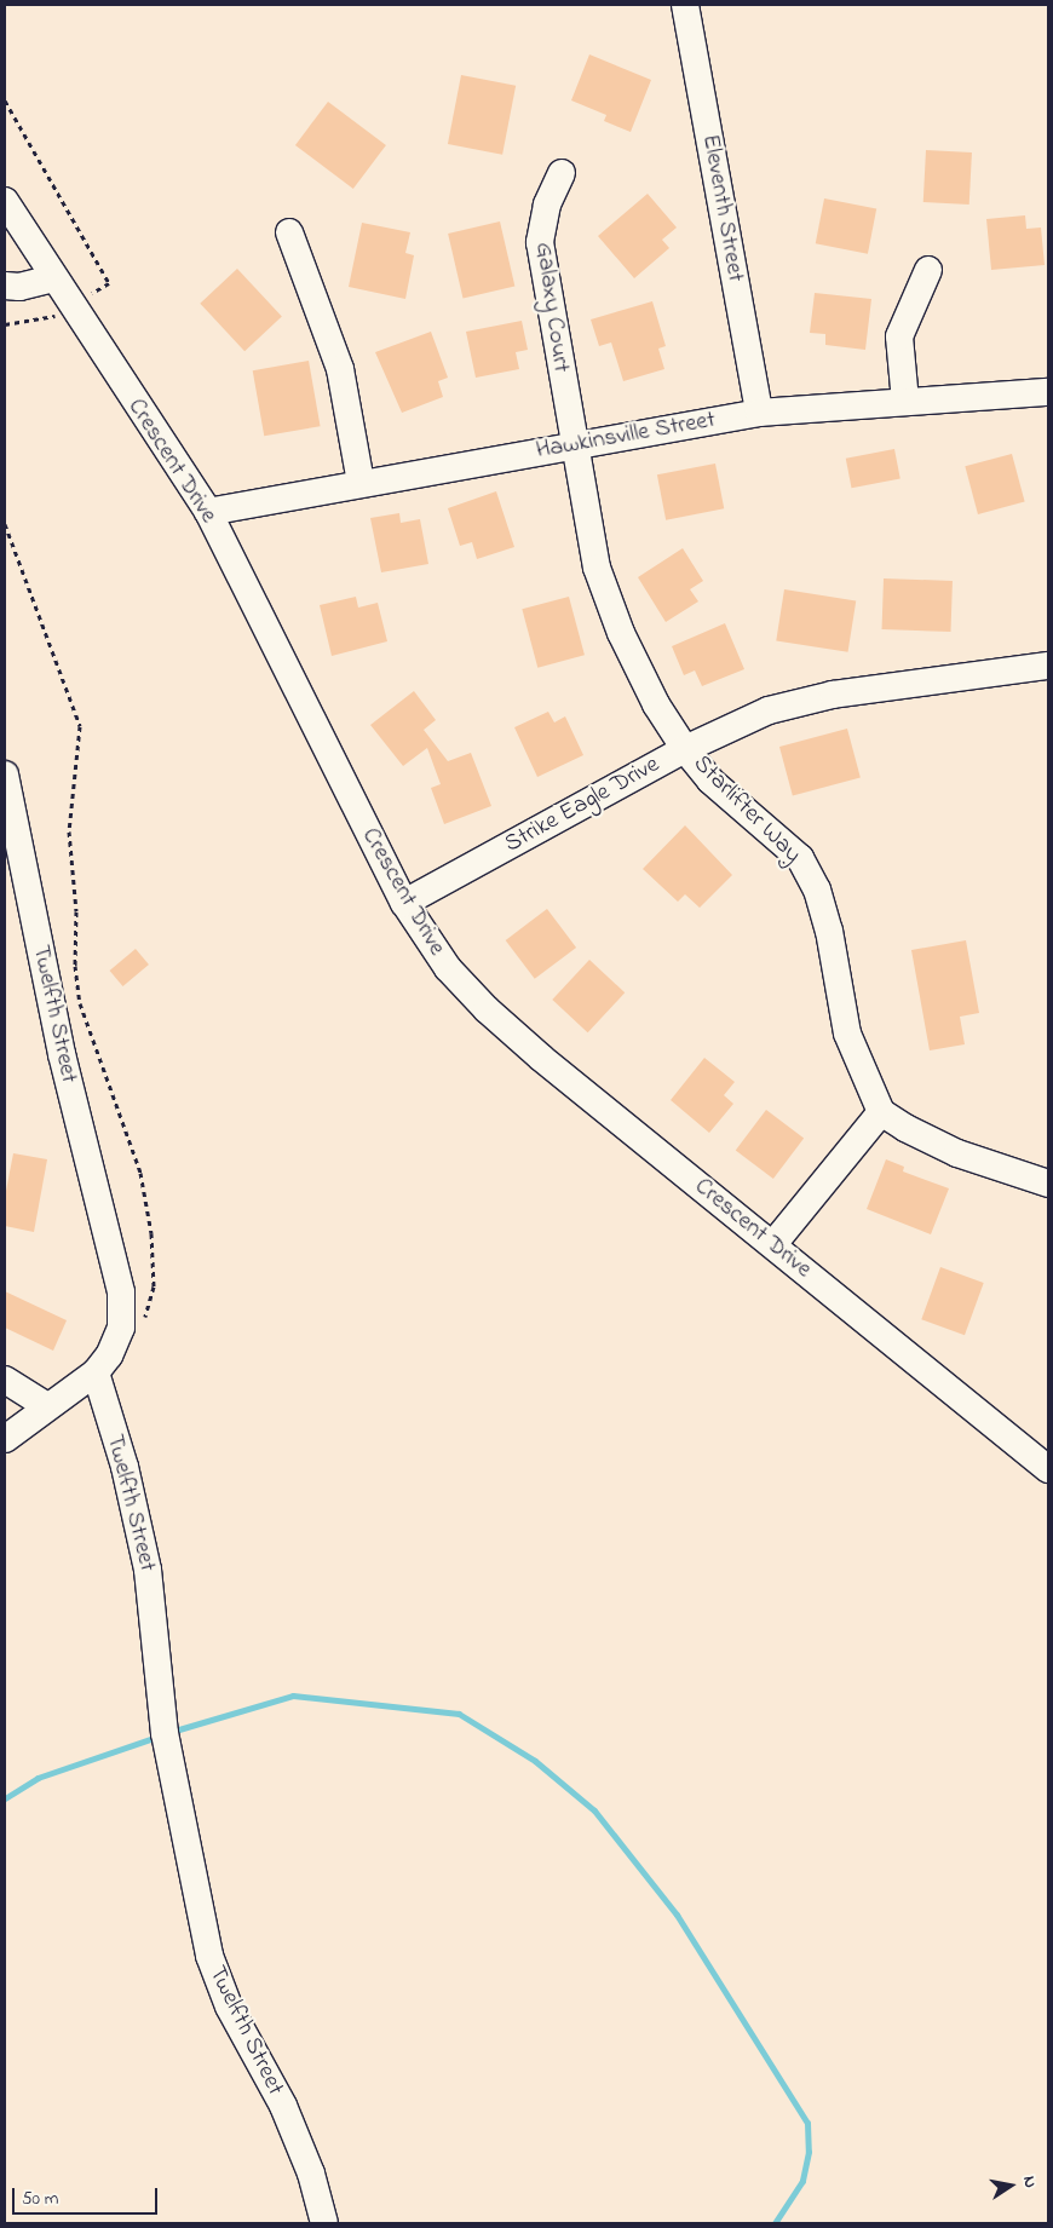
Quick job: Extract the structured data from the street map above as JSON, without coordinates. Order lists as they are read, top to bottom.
{
  "streets": {
    "street": [
      "Eleventh Street",
      "Galaxy Court",
      "Hawkinsville Street",
      "Crescent Drive",
      "Strike Eagle Drive",
      "Starlifter Way",
      "Twelfth Street"
    ]
  },
  "crossings": [
    ["Eleventh Street", "Hawkinsville Street"],
    ["Galaxy Court", "Hawkinsville Street"],
    ["Galaxy Court", "Starlifter Way"],
    ["Hawkinsville Street", "Crescent Drive"],
    ["Hawkinsville Street", "Starlifter Way"],
    ["Crescent Drive", "Strike Eagle Drive"],
    ["Strike Eagle Drive", "Starlifter Way"]
  ],
  "scale_bar": "50 m",
  "north": "right"
}
